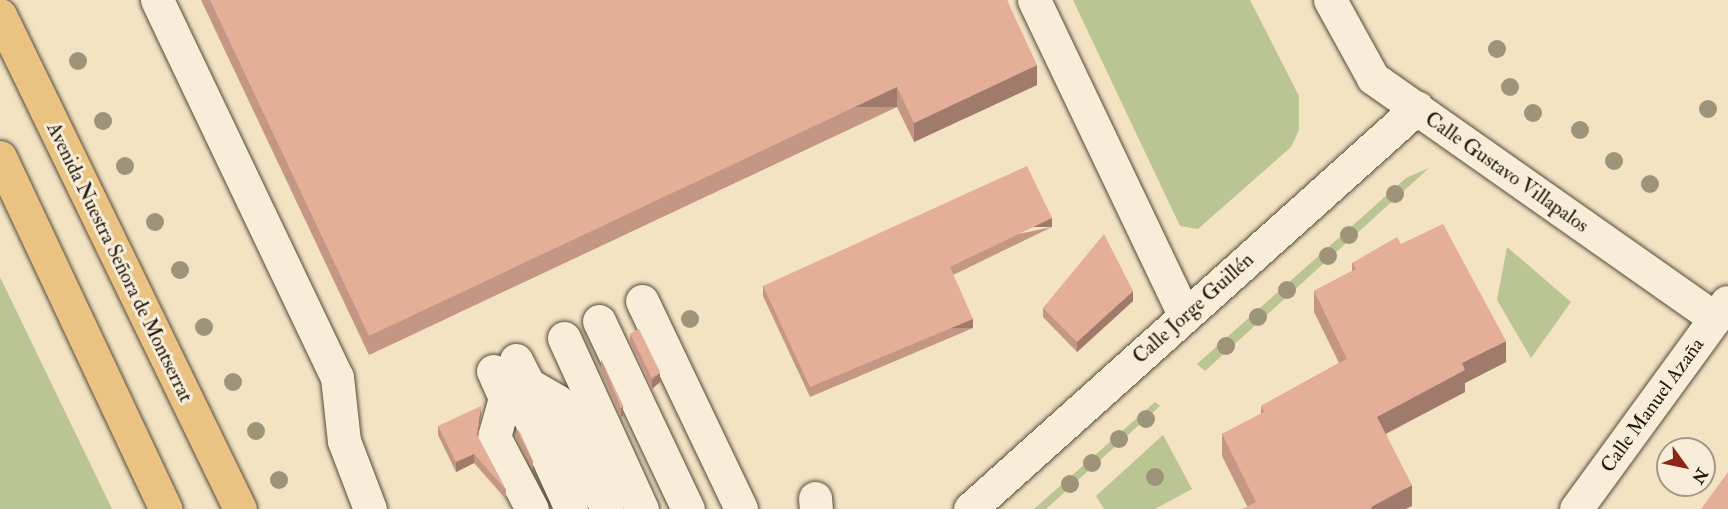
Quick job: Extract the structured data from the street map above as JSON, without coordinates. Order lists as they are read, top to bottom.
{
  "streets": {
    "main road": ["Avenida Nuestra Señora de Montserrat"],
    "street": ["Calle Gustavo Villapalos", "Calle Jorge Guillén", "Calle Manuel Azaña"]
  },
  "crossings": [
    ["Calle Gustavo Villapalos", "Calle Jorge Guillén"],
    ["Calle Gustavo Villapalos", "Calle Manuel Azaña"]
  ],
  "north": "bottom right"
}
